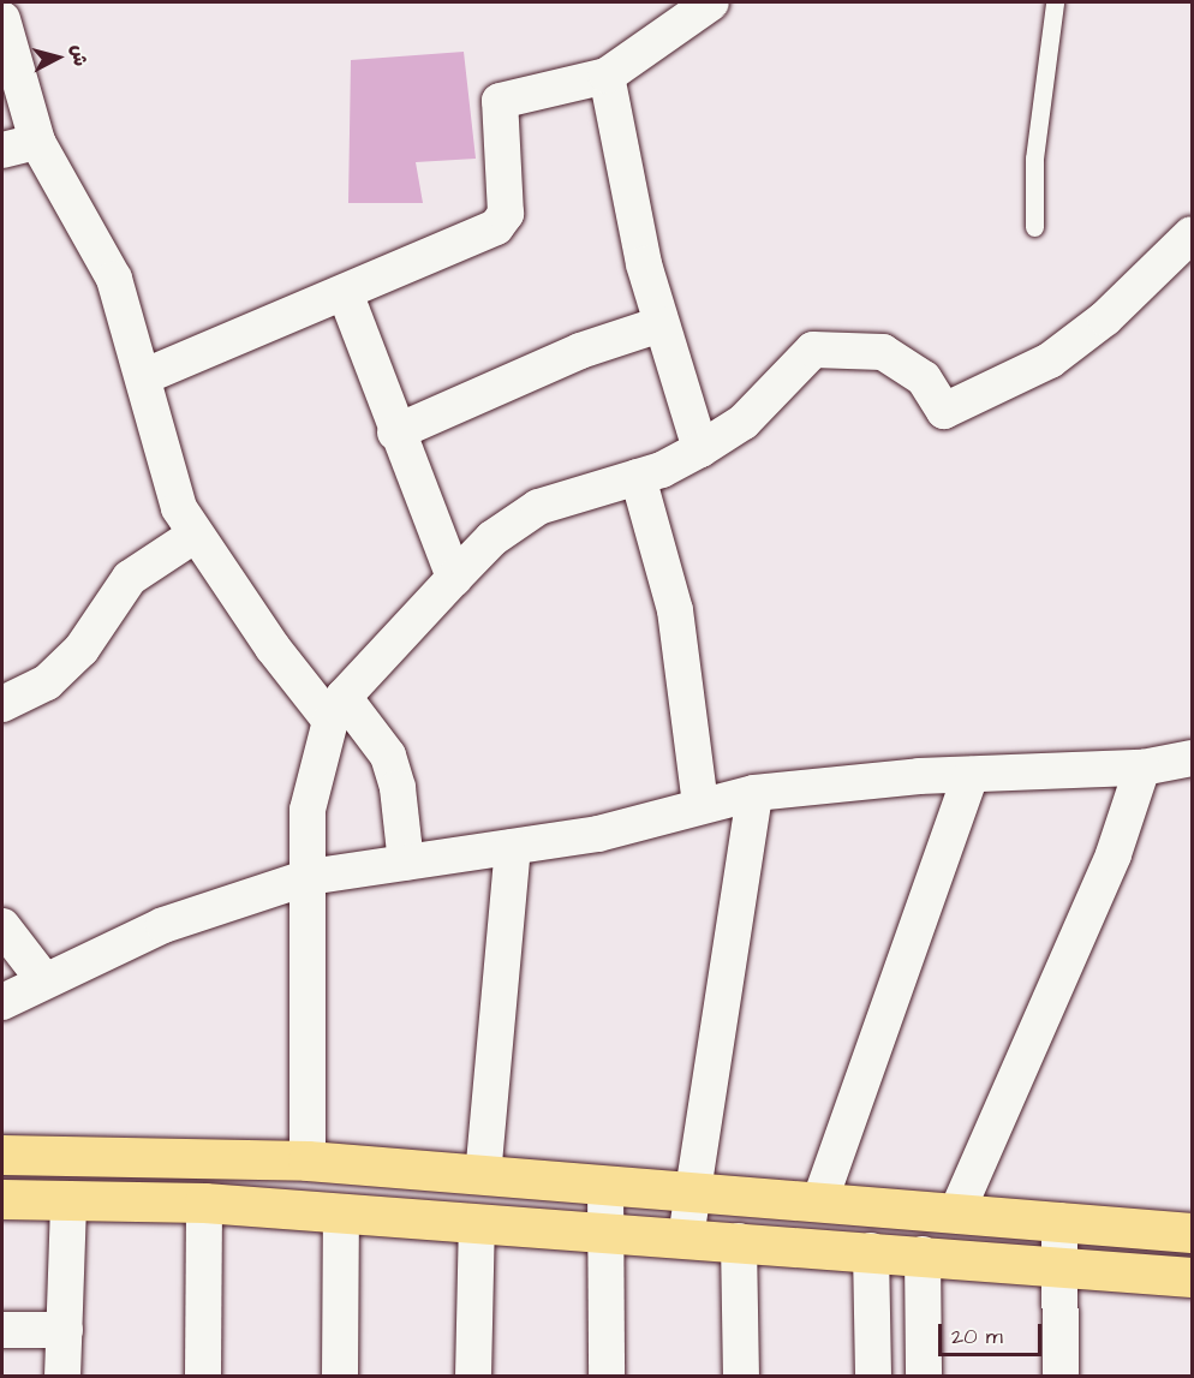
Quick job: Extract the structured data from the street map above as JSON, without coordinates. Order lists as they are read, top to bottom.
{
  "scale_bar": "20 m",
  "north": "right"
}
